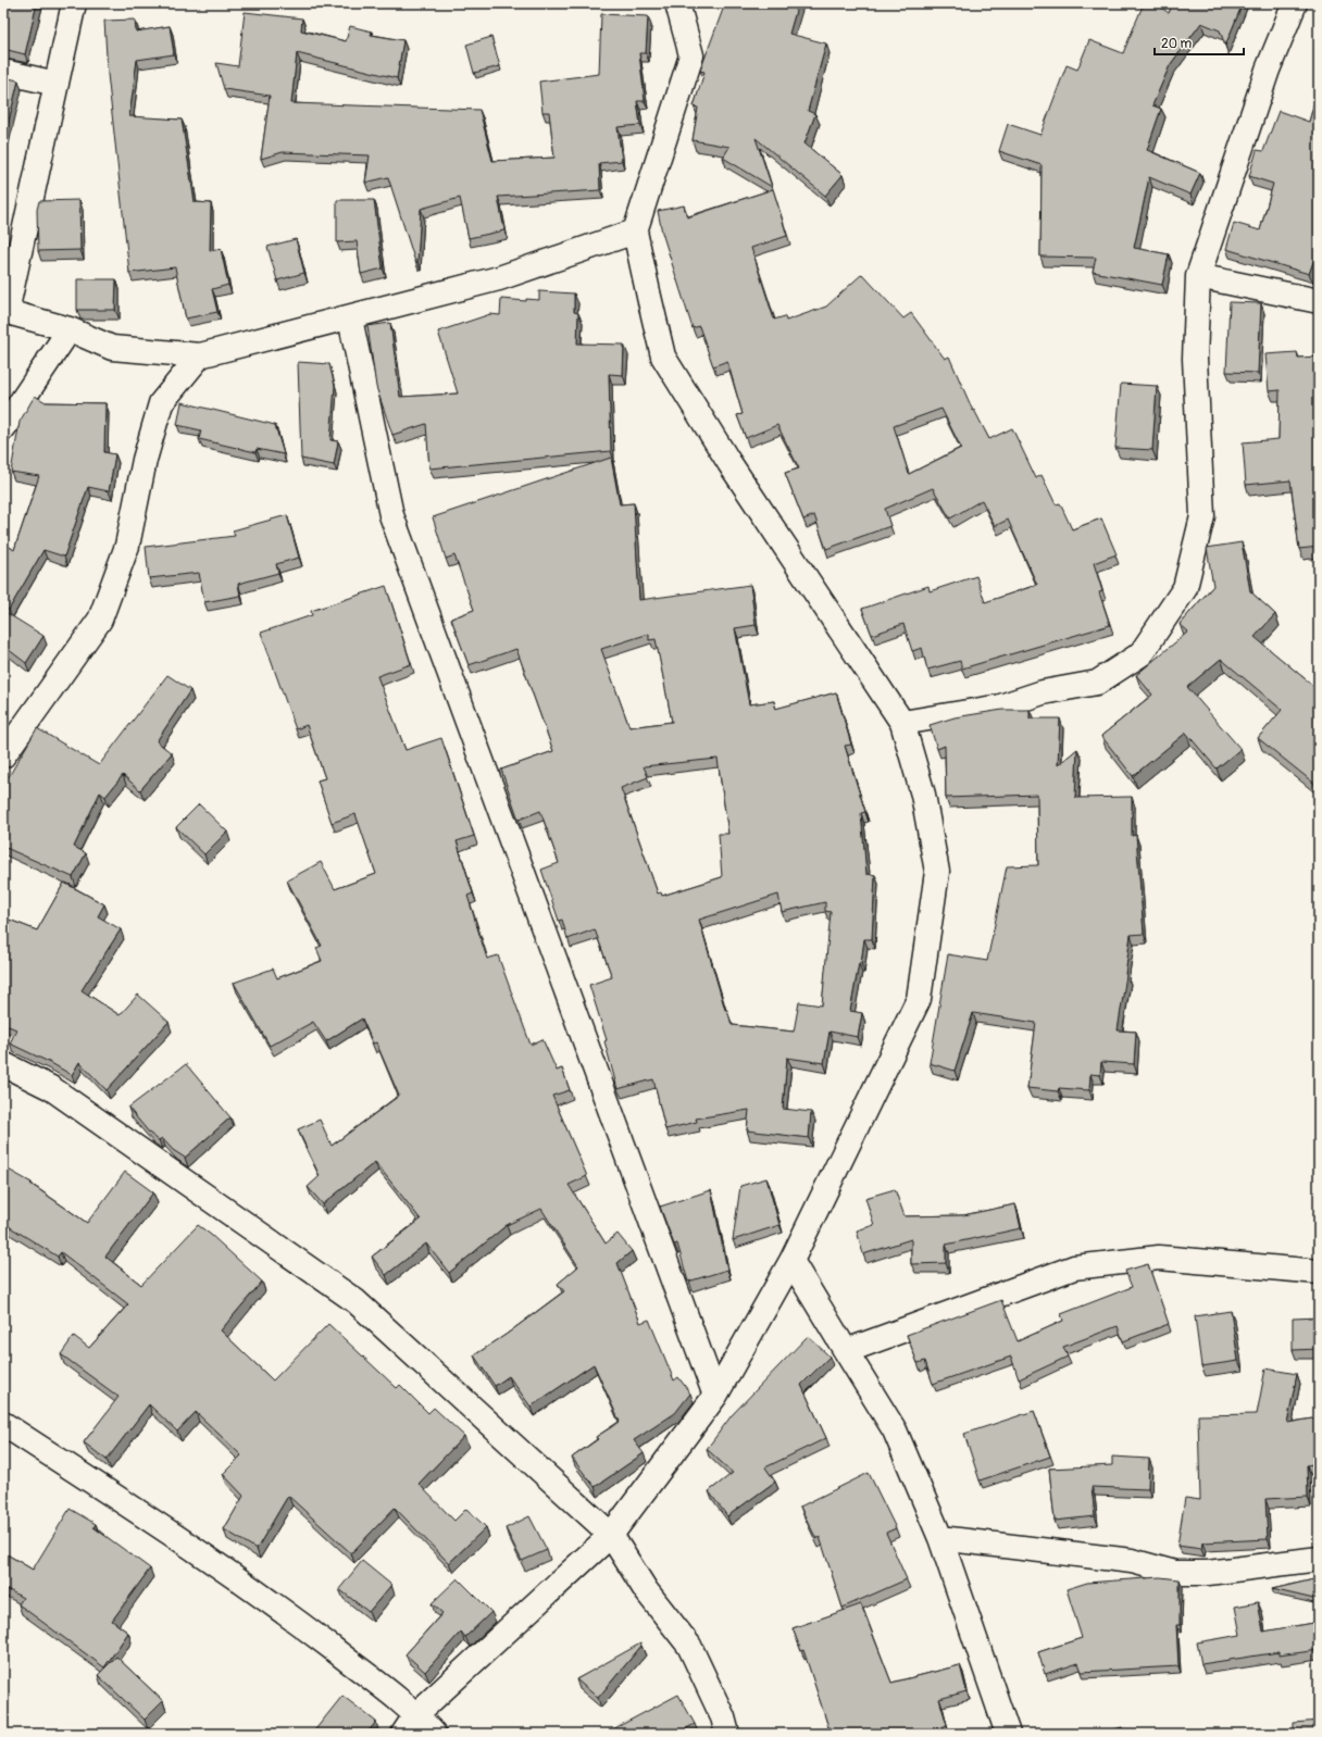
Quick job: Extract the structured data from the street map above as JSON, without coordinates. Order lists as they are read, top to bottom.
{
  "scale_bar": "20 m"
}
